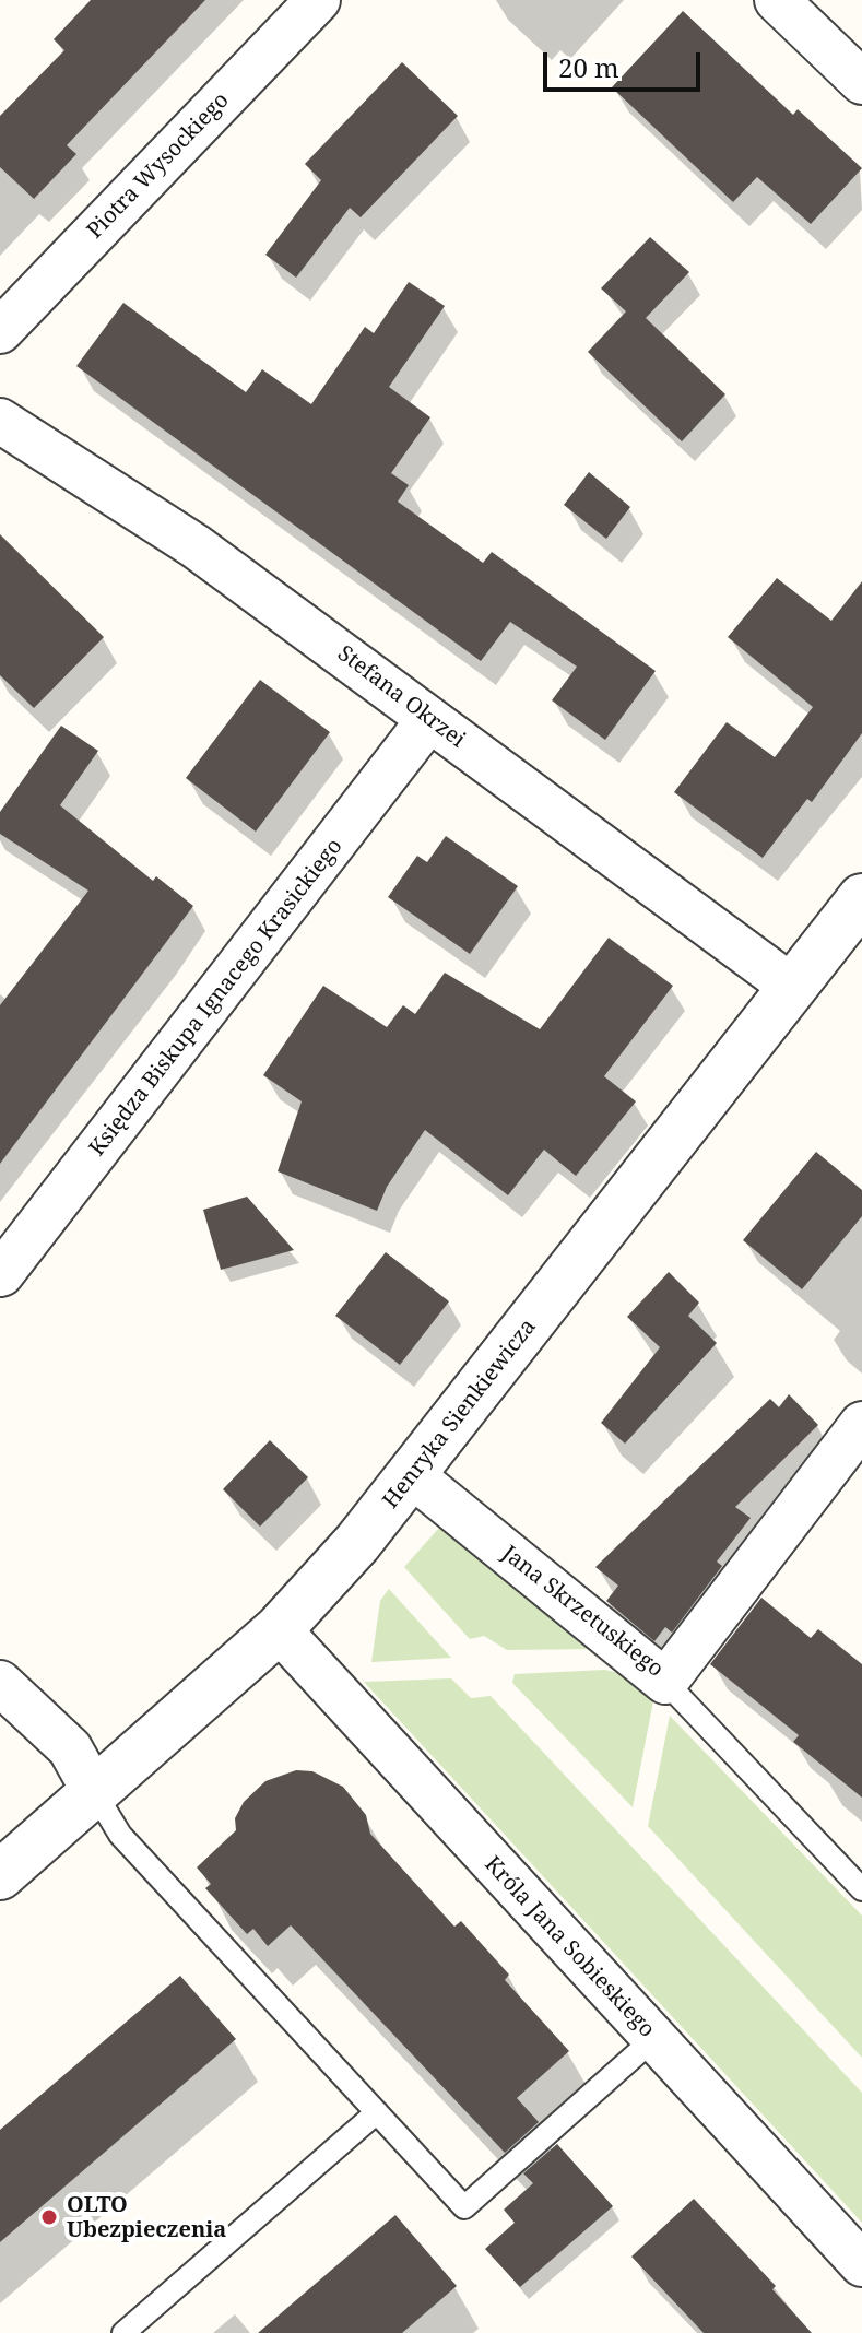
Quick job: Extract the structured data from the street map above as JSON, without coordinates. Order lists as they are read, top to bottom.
{
  "streets": {
    "street": [
      "Piotra Wysockiego",
      "Stefana Okrzei",
      "Księdza Biskupa Ignacego Krasickiego",
      "Henryka Sienkiewicza",
      "Jana Skrzetuskiego",
      "Króla Jana Sobieskiego"
    ]
  },
  "crossings": [
    ["Stefana Okrzei", "Księdza Biskupa Ignacego Krasickiego"],
    ["Stefana Okrzei", "Henryka Sienkiewicza"],
    ["Henryka Sienkiewicza", "Jana Skrzetuskiego"],
    ["Henryka Sienkiewicza", "Króla Jana Sobieskiego"]
  ],
  "places": ["OLTO Ubezpieczenia"],
  "scale_bar": "20 m"
}
